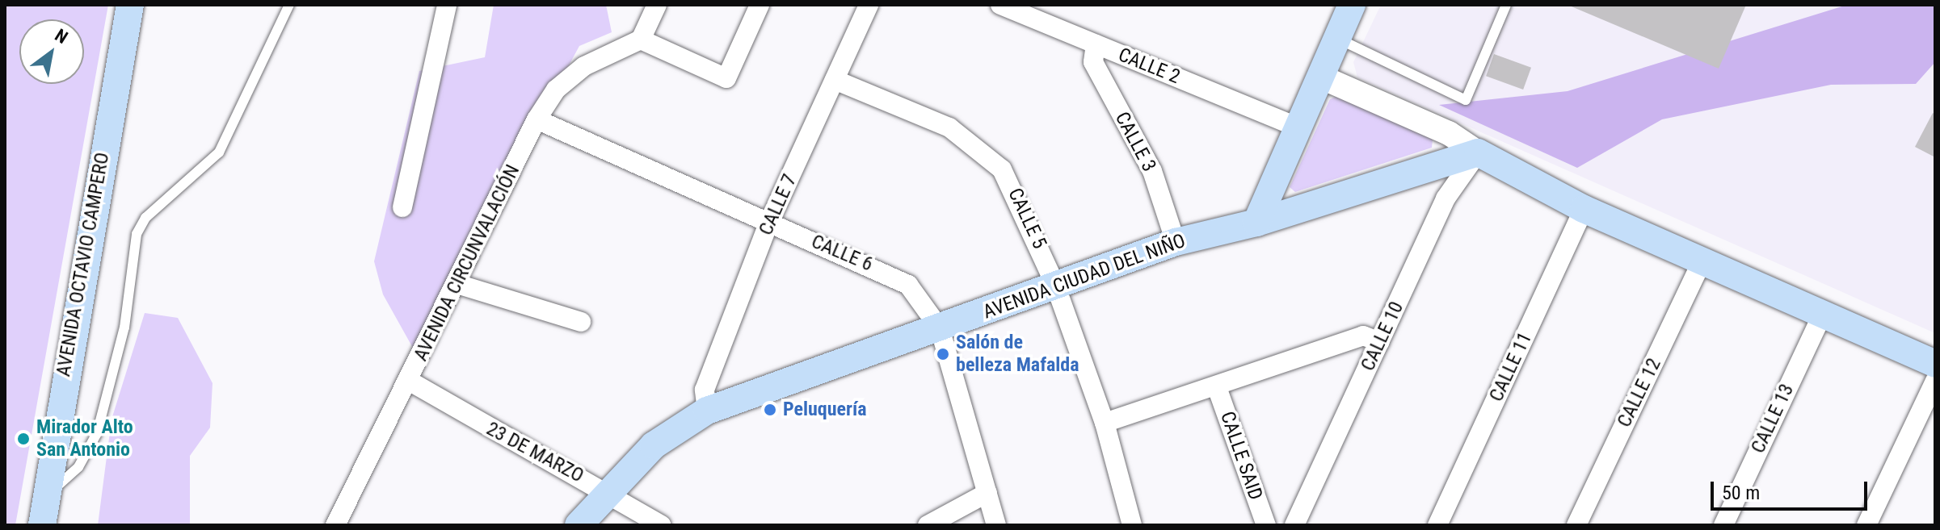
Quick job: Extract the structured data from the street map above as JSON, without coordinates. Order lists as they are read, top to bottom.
{
  "streets": {
    "main road": ["AVENIDA OCTAVIO CAMPERO", "AVENIDA CIUDAD DEL NIÑO"],
    "street": [
      "CALLE 2",
      "CALLE 3",
      "CALLE 7",
      "CALLE 5",
      "CALLE 6",
      "AVENIDA CIRCUNVALACIÓN",
      "CALLE 10",
      "CALLE 11",
      "CALLE 12",
      "CALLE 13",
      "23 DE MARZO",
      "CALLE SAID"
    ]
  },
  "crossings": [
    ["CALLE 2", "CALLE 3"],
    ["CALLE 3", "AVENIDA CIUDAD DEL NIÑO"],
    ["CALLE 7", "CALLE 5"],
    ["CALLE 7", "CALLE 6"],
    ["CALLE 7", "AVENIDA CIUDAD DEL NIÑO"],
    ["CALLE 5", "AVENIDA CIUDAD DEL NIÑO"],
    ["CALLE 6", "AVENIDA CIRCUNVALACIÓN"],
    ["CALLE 6", "AVENIDA CIUDAD DEL NIÑO"],
    ["AVENIDA CIRCUNVALACIÓN", "23 DE MARZO"],
    ["AVENIDA CIUDAD DEL NIÑO", "CALLE 10"],
    ["AVENIDA CIUDAD DEL NIÑO", "23 DE MARZO"]
  ],
  "places": ["Salón de belleza Mafalda", "Peluquería", "Mirador Alto San Antonio"],
  "scale_bar": "50 m",
  "north": "top right"
}
